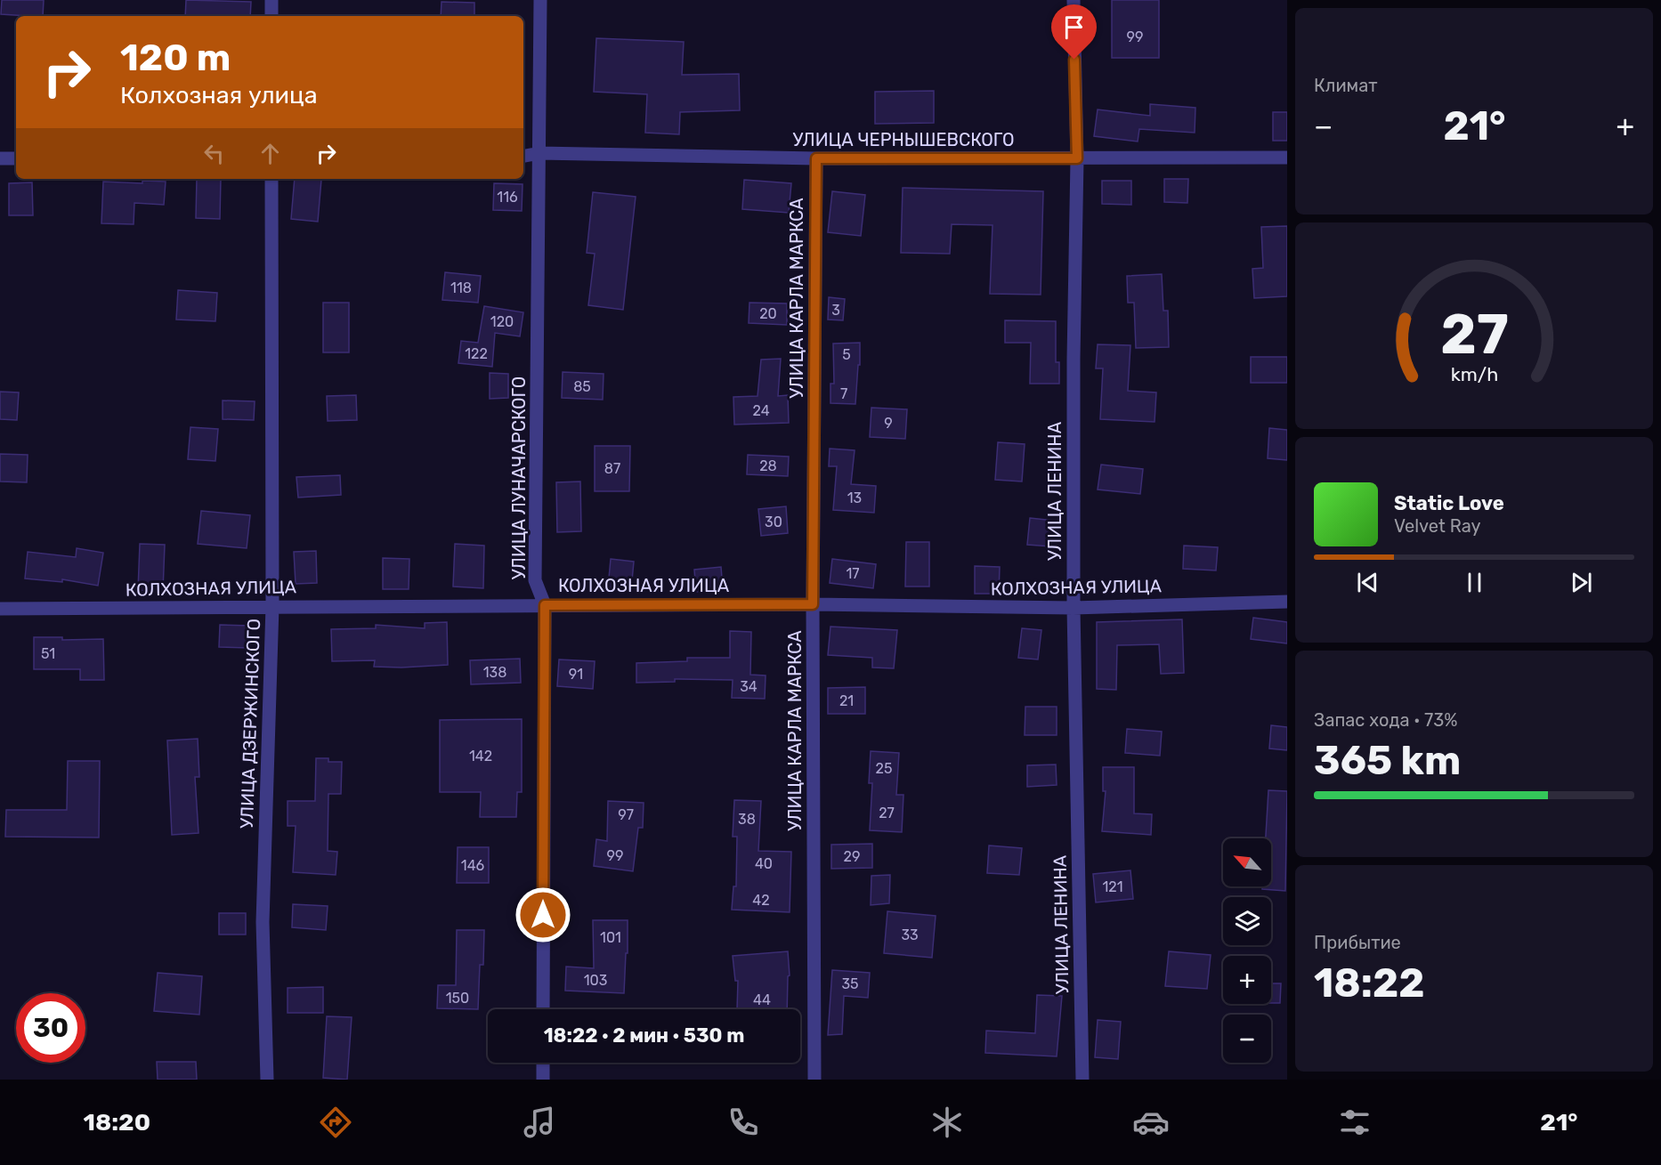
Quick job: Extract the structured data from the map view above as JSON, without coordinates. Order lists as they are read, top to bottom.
{
  "streets": {
    "street": [
      "УЛИЦА ЧЕРНЫШЕВСКОГО",
      "УЛИЦА КАРЛА МАРКСА",
      "УЛИЦА ЛУНАЧАРСКОГО",
      "УЛИЦА ЛЕНИНА",
      "КОЛХОЗНАЯ УЛИЦА",
      "УЛИЦА ДЗЕРЖИНСКОГО"
    ]
  },
  "crossings": [
    ["УЛИЦА ЧЕРНЫШЕВСКОГО", "УЛИЦА КАРЛА МАРКСА"],
    ["УЛИЦА ЧЕРНЫШЕВСКОГО", "УЛИЦА ЛУНАЧАРСКОГО"],
    ["УЛИЦА ЧЕРНЫШЕВСКОГО", "УЛИЦА ЛЕНИНА"],
    ["УЛИЦА КАРЛА МАРКСА", "КОЛХОЗНАЯ УЛИЦА"],
    ["УЛИЦА ЛУНАЧАРСКОГО", "КОЛХОЗНАЯ УЛИЦА"],
    ["УЛИЦА ЛЕНИНА", "КОЛХОЗНАЯ УЛИЦА"],
    ["КОЛХОЗНАЯ УЛИЦА", "УЛИЦА ДЗЕРЖИНСКОГО"]
  ],
  "house_numbers": [
    "99",
    "116",
    "118",
    "3",
    "20",
    "120",
    "122",
    "5",
    "85",
    "7",
    "24",
    "9",
    "28",
    "87",
    "13",
    "30",
    "17",
    "51",
    "138",
    "91",
    "34",
    "21",
    "142",
    "25",
    "27",
    "97",
    "38",
    "99",
    "29",
    "40",
    "146",
    "121",
    "42",
    "33",
    "101",
    "103",
    "35",
    "150",
    "44"
  ],
  "north": "top left",
  "page": {
    "tile": [
      "Климат",
      ["Запас хода · 73%", "365 km"],
      ["Прибытие", "18:22"]
    ],
    "turn": ["120 m", "Колхозная улица"],
    "heat": ["−", "21°", "+"],
    "song": ["Static Love", "Velvet Ray"],
    "map_buttons": ["+", "−"],
    "limit": "30",
    "trip": "18:22 · 2 мин · 530 m",
    "tabs": ["18:20", "21°"],
    "gauge": ["27", "km/h"]
  }
}
